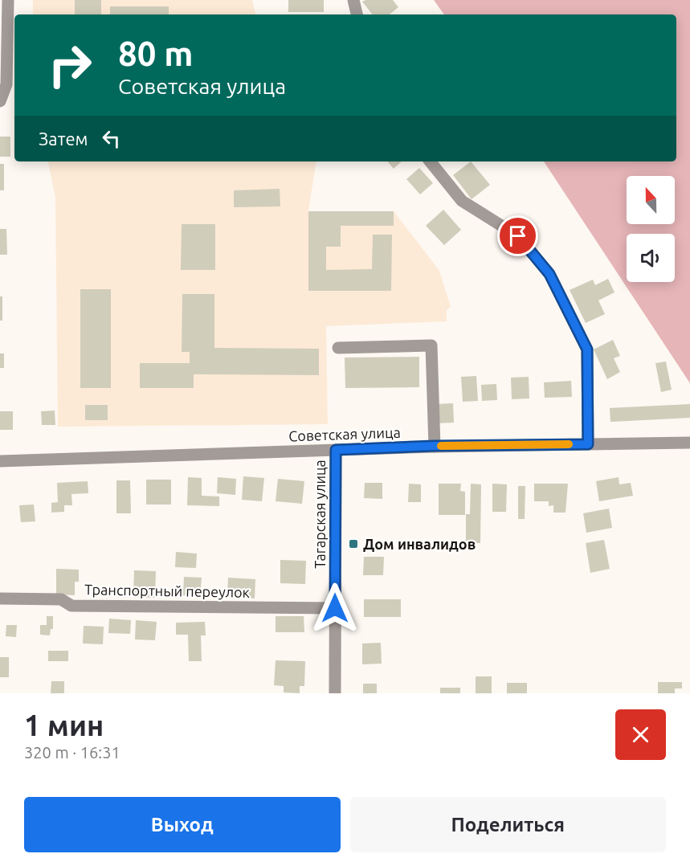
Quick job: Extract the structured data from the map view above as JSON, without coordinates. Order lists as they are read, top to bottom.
{
  "streets": {
    "street": ["Советская улица", "Тагарская улица", "Транспортный переулок"]
  },
  "crossings": [
    ["Советская улица", "Тагарская улица"],
    ["Тагарская улица", "Транспортный переулок"]
  ],
  "places": {
    "transit": ["Дом инвалидов"]
  },
  "north": "top",
  "page": {
    "turn": ["80 m", "Советская улица"],
    "then": "Затем",
    "heading": ["1 мин", "320 m · 16:31"],
    "buttons": ["Выход", "Поделиться"]
  }
}
